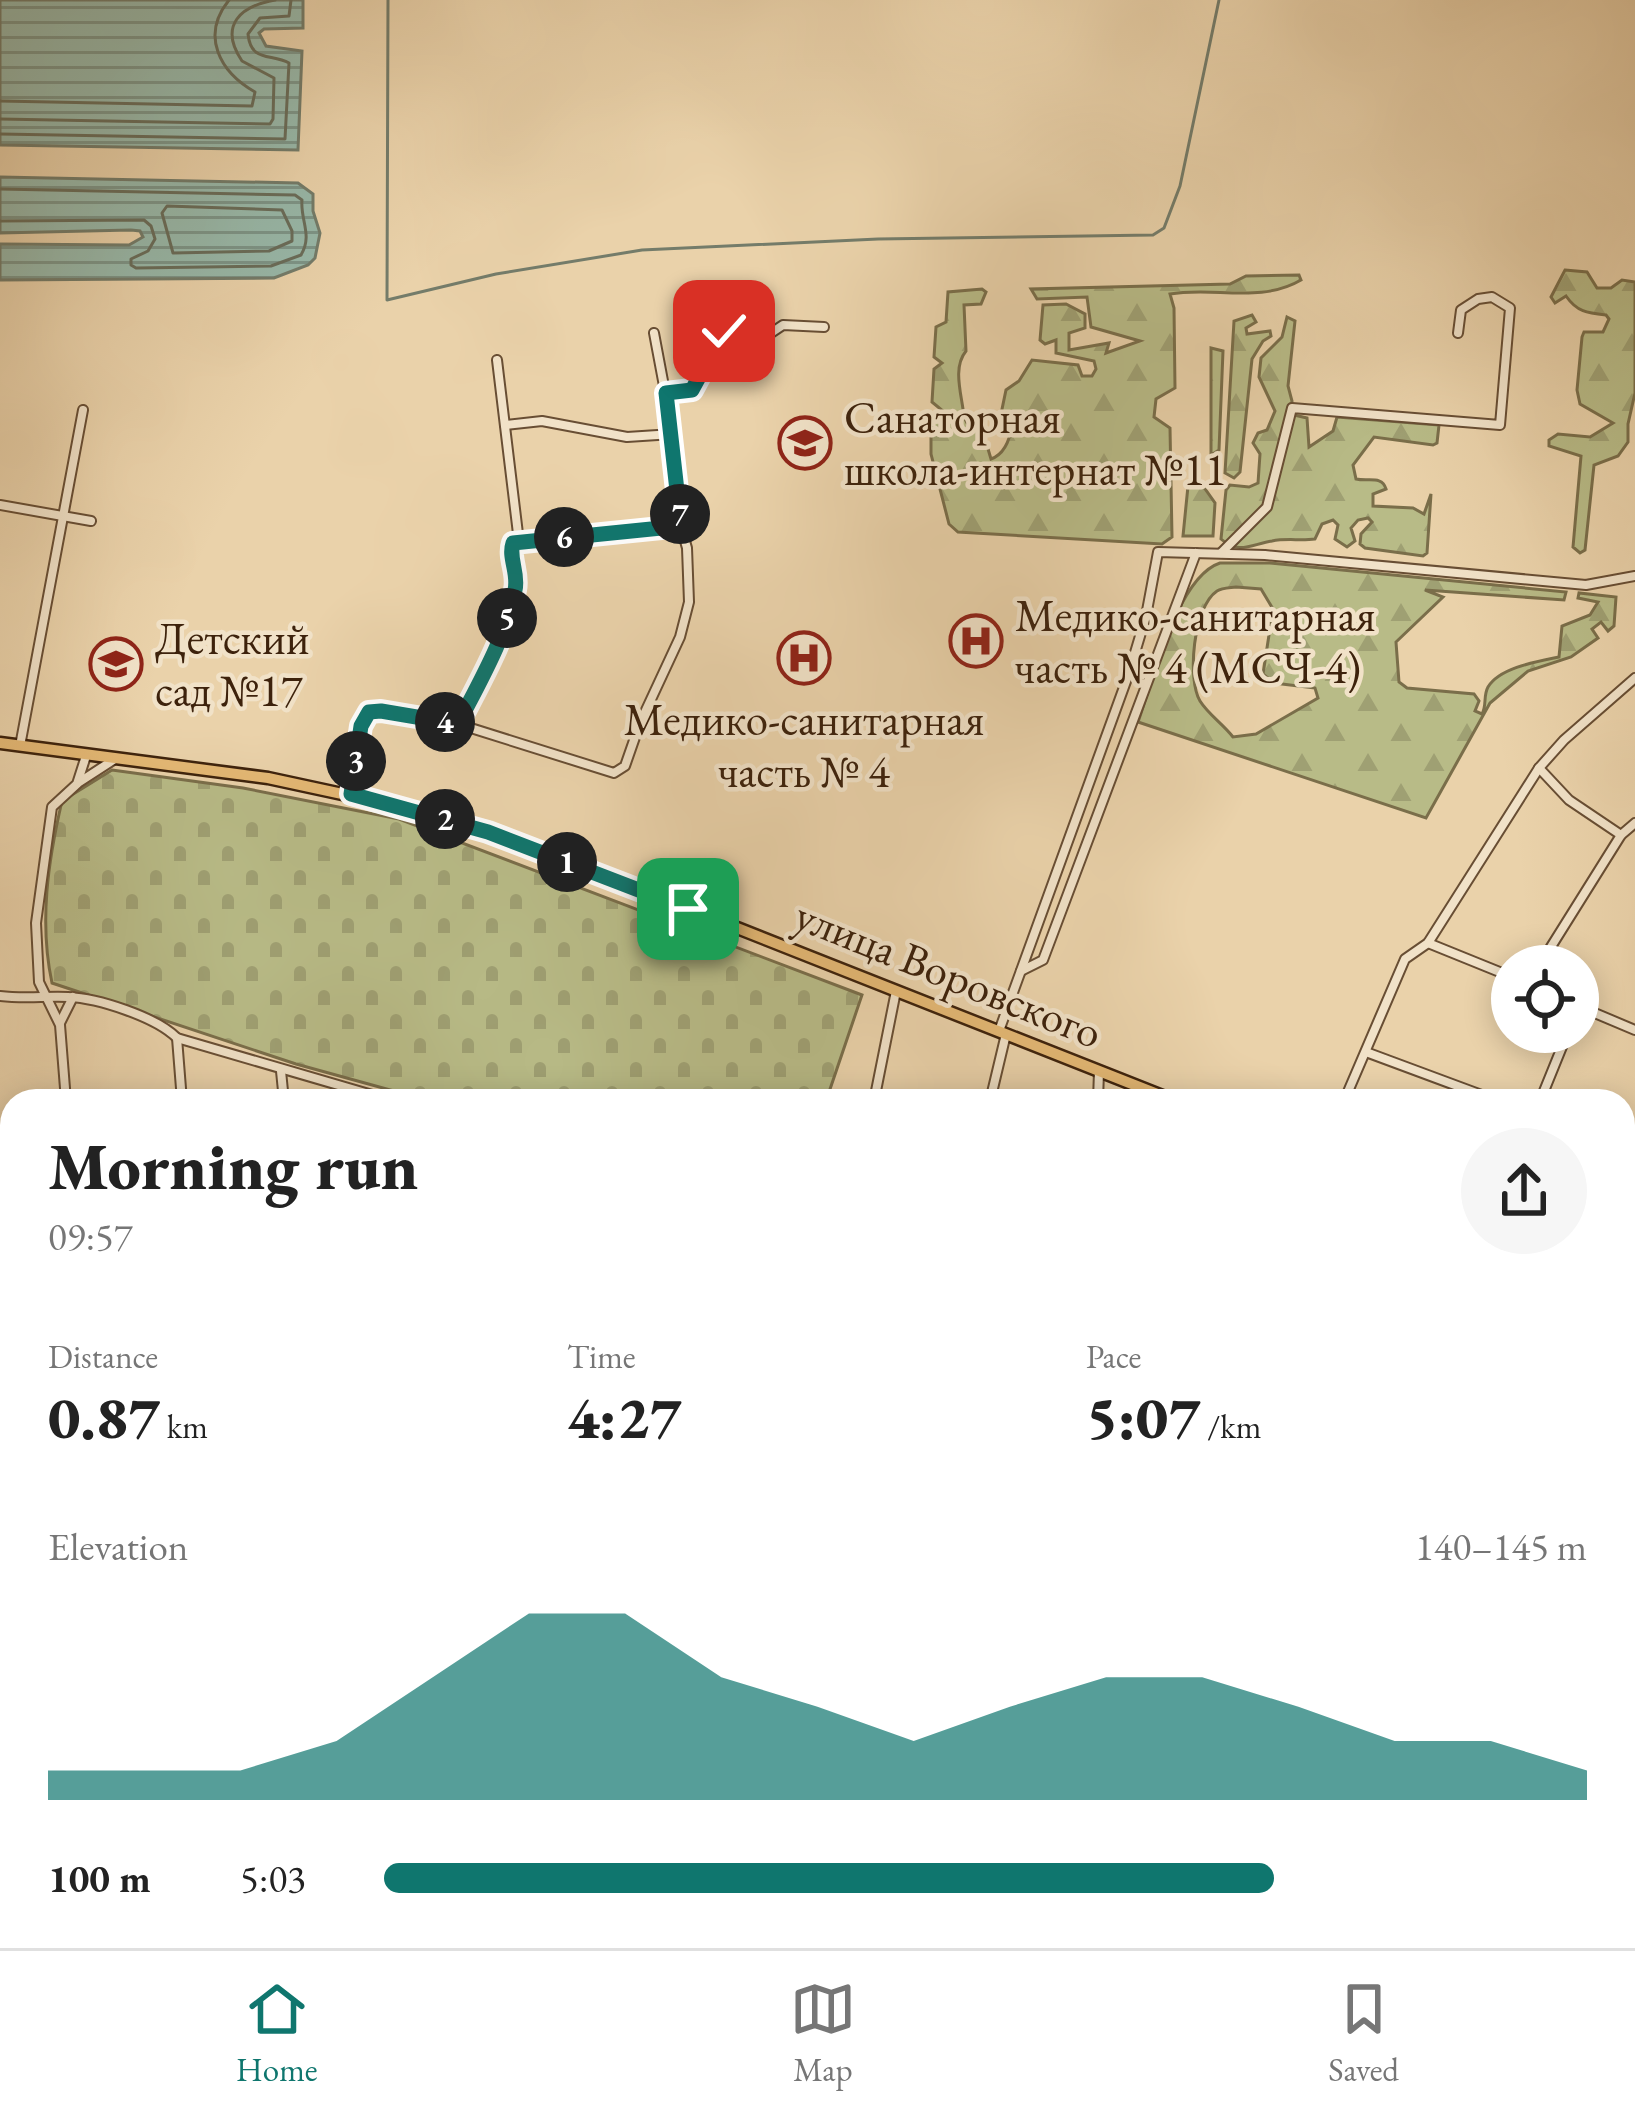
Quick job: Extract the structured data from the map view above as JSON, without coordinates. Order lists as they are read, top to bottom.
{
  "streets": {
    "main road": ["улица Воровского"]
  },
  "places": {
    "school or university": ["Санаторная школа-интернат №11", "Детский сад №17"],
    "hospital": ["Медико-санитарная часть № 4 (МСЧ-4)", "Медико-санитарная часть № 4"]
  },
  "page": {
    "pins": [
      "7",
      "6",
      "5",
      "4",
      "3",
      "2",
      "1"
    ],
    "heading": ["Morning run", "09:57"],
    "stats": [
      ["Distance", "0.87 km"],
      ["Time", "4:27"],
      ["Pace", "5:07 /km"]
    ],
    "chart": ["Elevation", "140–145 m"],
    "list": [
      {
        "name": "100 m",
        "note": "5:03"
      }
    ],
    "tabs": ["Home", "Map", "Saved"]
  }
}
